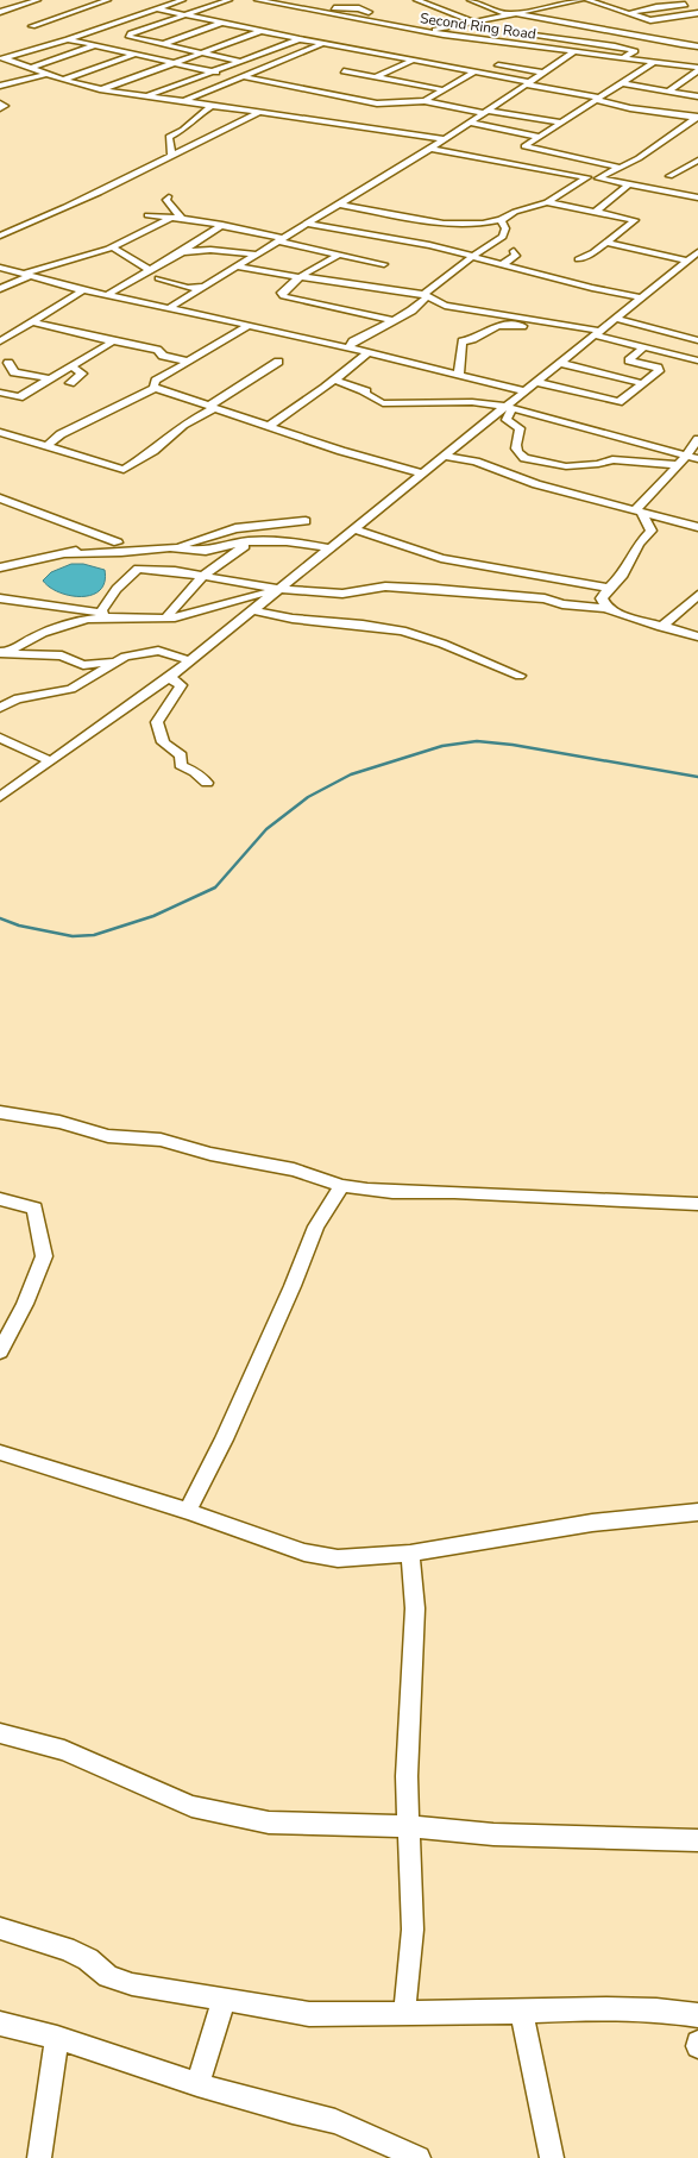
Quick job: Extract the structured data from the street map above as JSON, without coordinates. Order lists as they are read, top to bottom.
{
  "streets": {
    "street": ["Second Ring Road"]
  }
}
